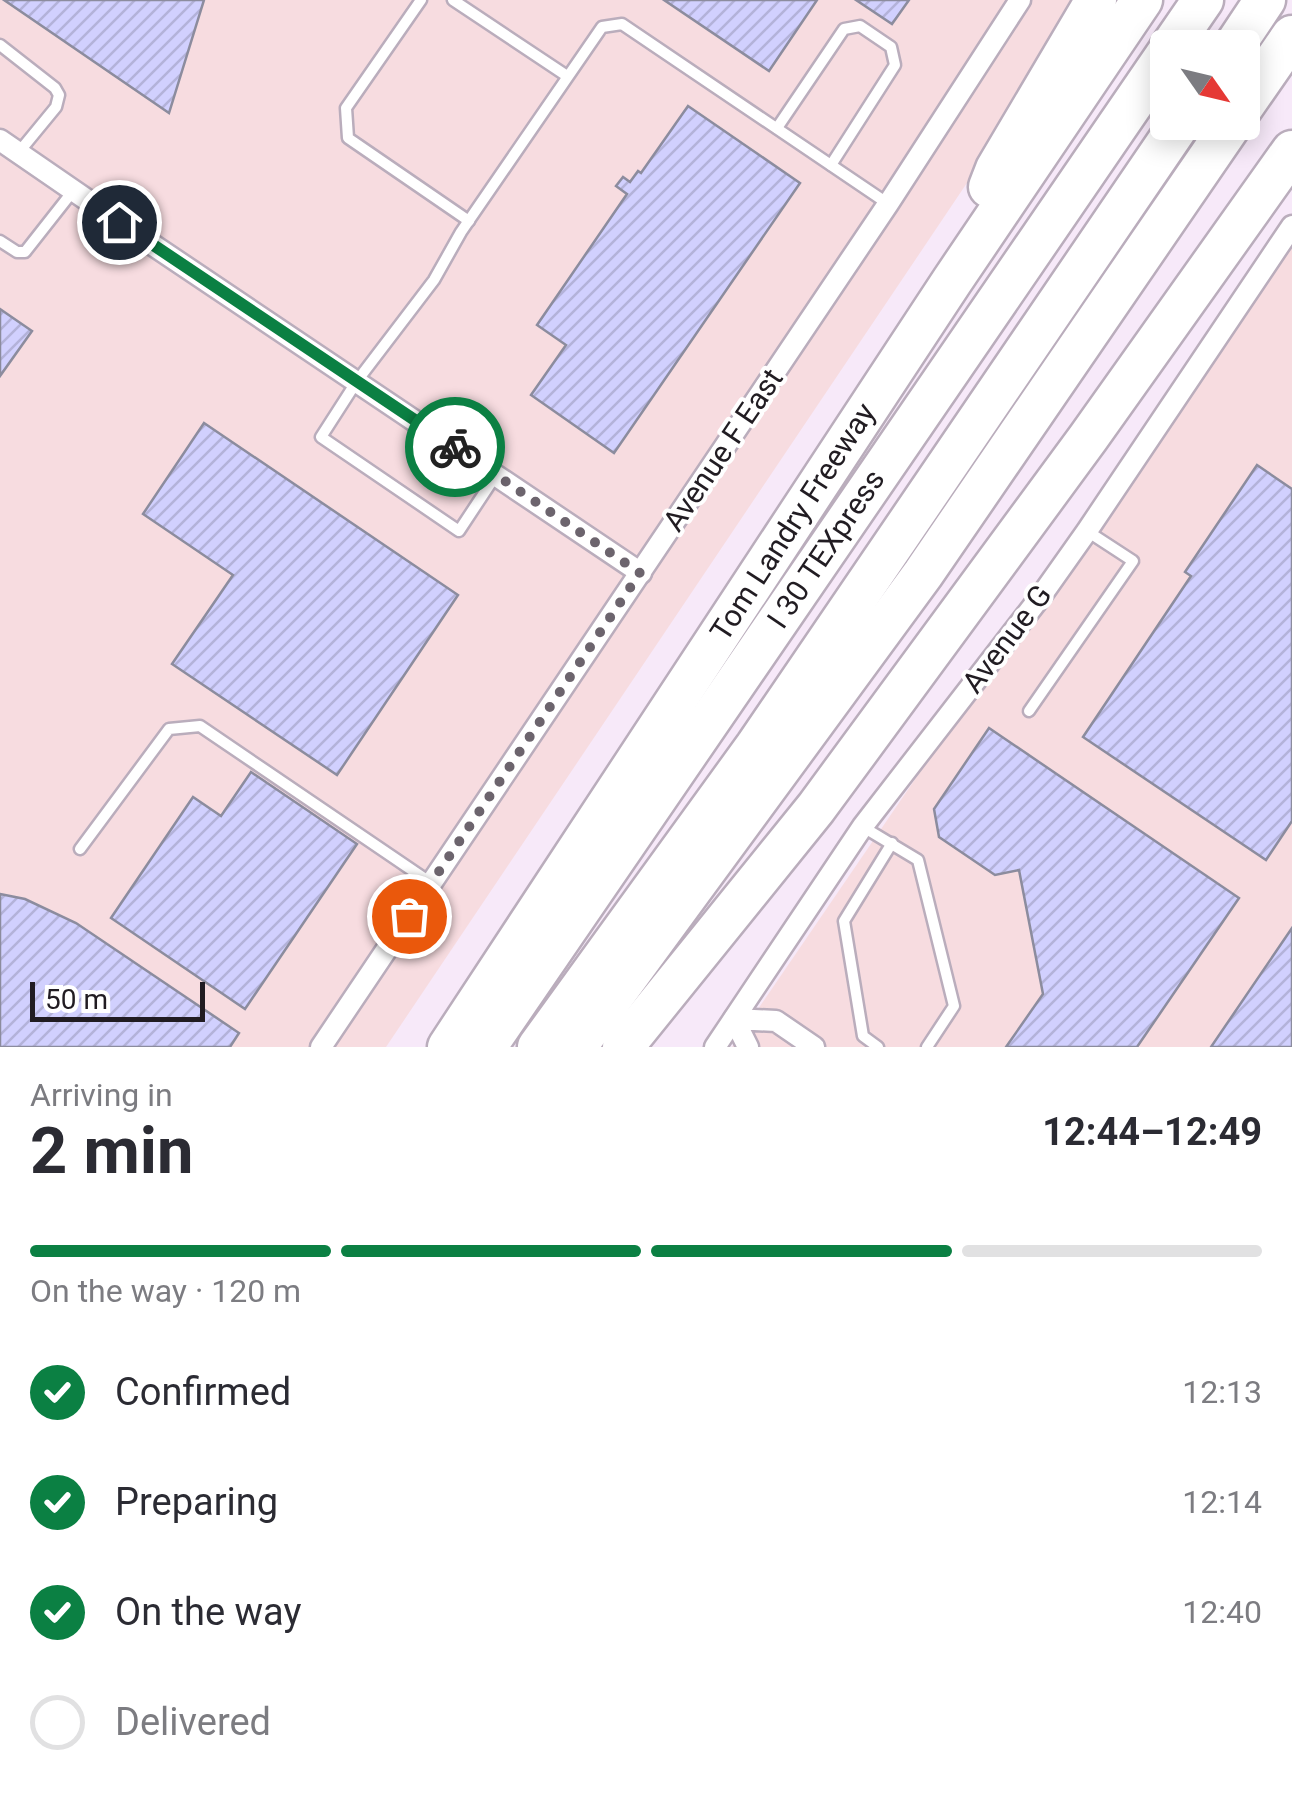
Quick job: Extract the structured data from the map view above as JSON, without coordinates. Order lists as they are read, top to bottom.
{
  "streets": {
    "highway": ["Tom Landry Freeway", "I 30 TEXpress"],
    "street": ["Avenue F East", "Avenue G"]
  },
  "scale_bar": "50 m",
  "north": "bottom right",
  "page": {
    "scale": "50 m",
    "heading": ["2 min", "Arriving in", "12:44–12:49"],
    "bar": "On the way · 120 m",
    "list": [
      ["Confirmed", "12:13"],
      ["Preparing", "12:14"],
      ["On the way", "12:40"],
      "Delivered"
    ]
  }
}
